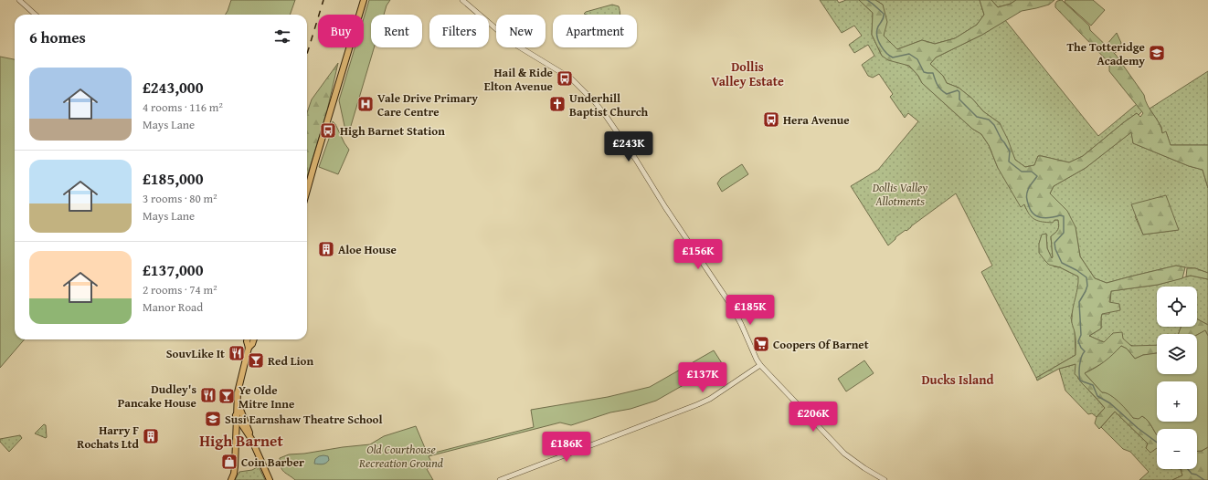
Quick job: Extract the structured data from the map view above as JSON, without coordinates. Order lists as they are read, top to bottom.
{
  "districts": ["Dollis Valley Estate", "Ducks Island", "High Barnet"],
  "parks": ["Dollis Valley Allotments", "Old Courthouse Recreation Ground"],
  "places": {
    "school or university": ["The Totteridge Academy", "Susi Earnshaw Theatre School"],
    "bus stop": ["Hail & Ride Elton Avenue", "Hera Avenue", "High Barnet Station"],
    "hospital": ["Vale Drive Primary Care Centre"],
    "church": ["Underhill Baptist Church"],
    "building": ["Aloe House", "Harry F Rochats Ltd"],
    "supermarket": ["Coopers Of Barnet"],
    "restaurant": ["SouvLike It", "Dudley's Pancake House"],
    "bar": ["Red Lion", "Ye Olde Mitre Inne"],
    "shop": ["Coin Barber"]
  },
  "page": {
    "chip": [
      "Buy",
      "Rent",
      "Filters",
      "New",
      "Apartment"
    ],
    "heading": "6 homes",
    "list": [
      {
        "name": "£243,000",
        "note": "4 rooms · 116 m² · Mays Lane"
      },
      {
        "name": "£185,000",
        "note": "3 rooms · 80 m² · Mays Lane"
      },
      {
        "name": "£137,000",
        "note": "2 rooms · 74 m² · Manor Road"
      }
    ],
    "price": [
      "£243K",
      "£156K",
      "£185K",
      "£137K",
      "£206K",
      "£186K"
    ],
    "map_buttons": ["+", "−"]
  }
}
